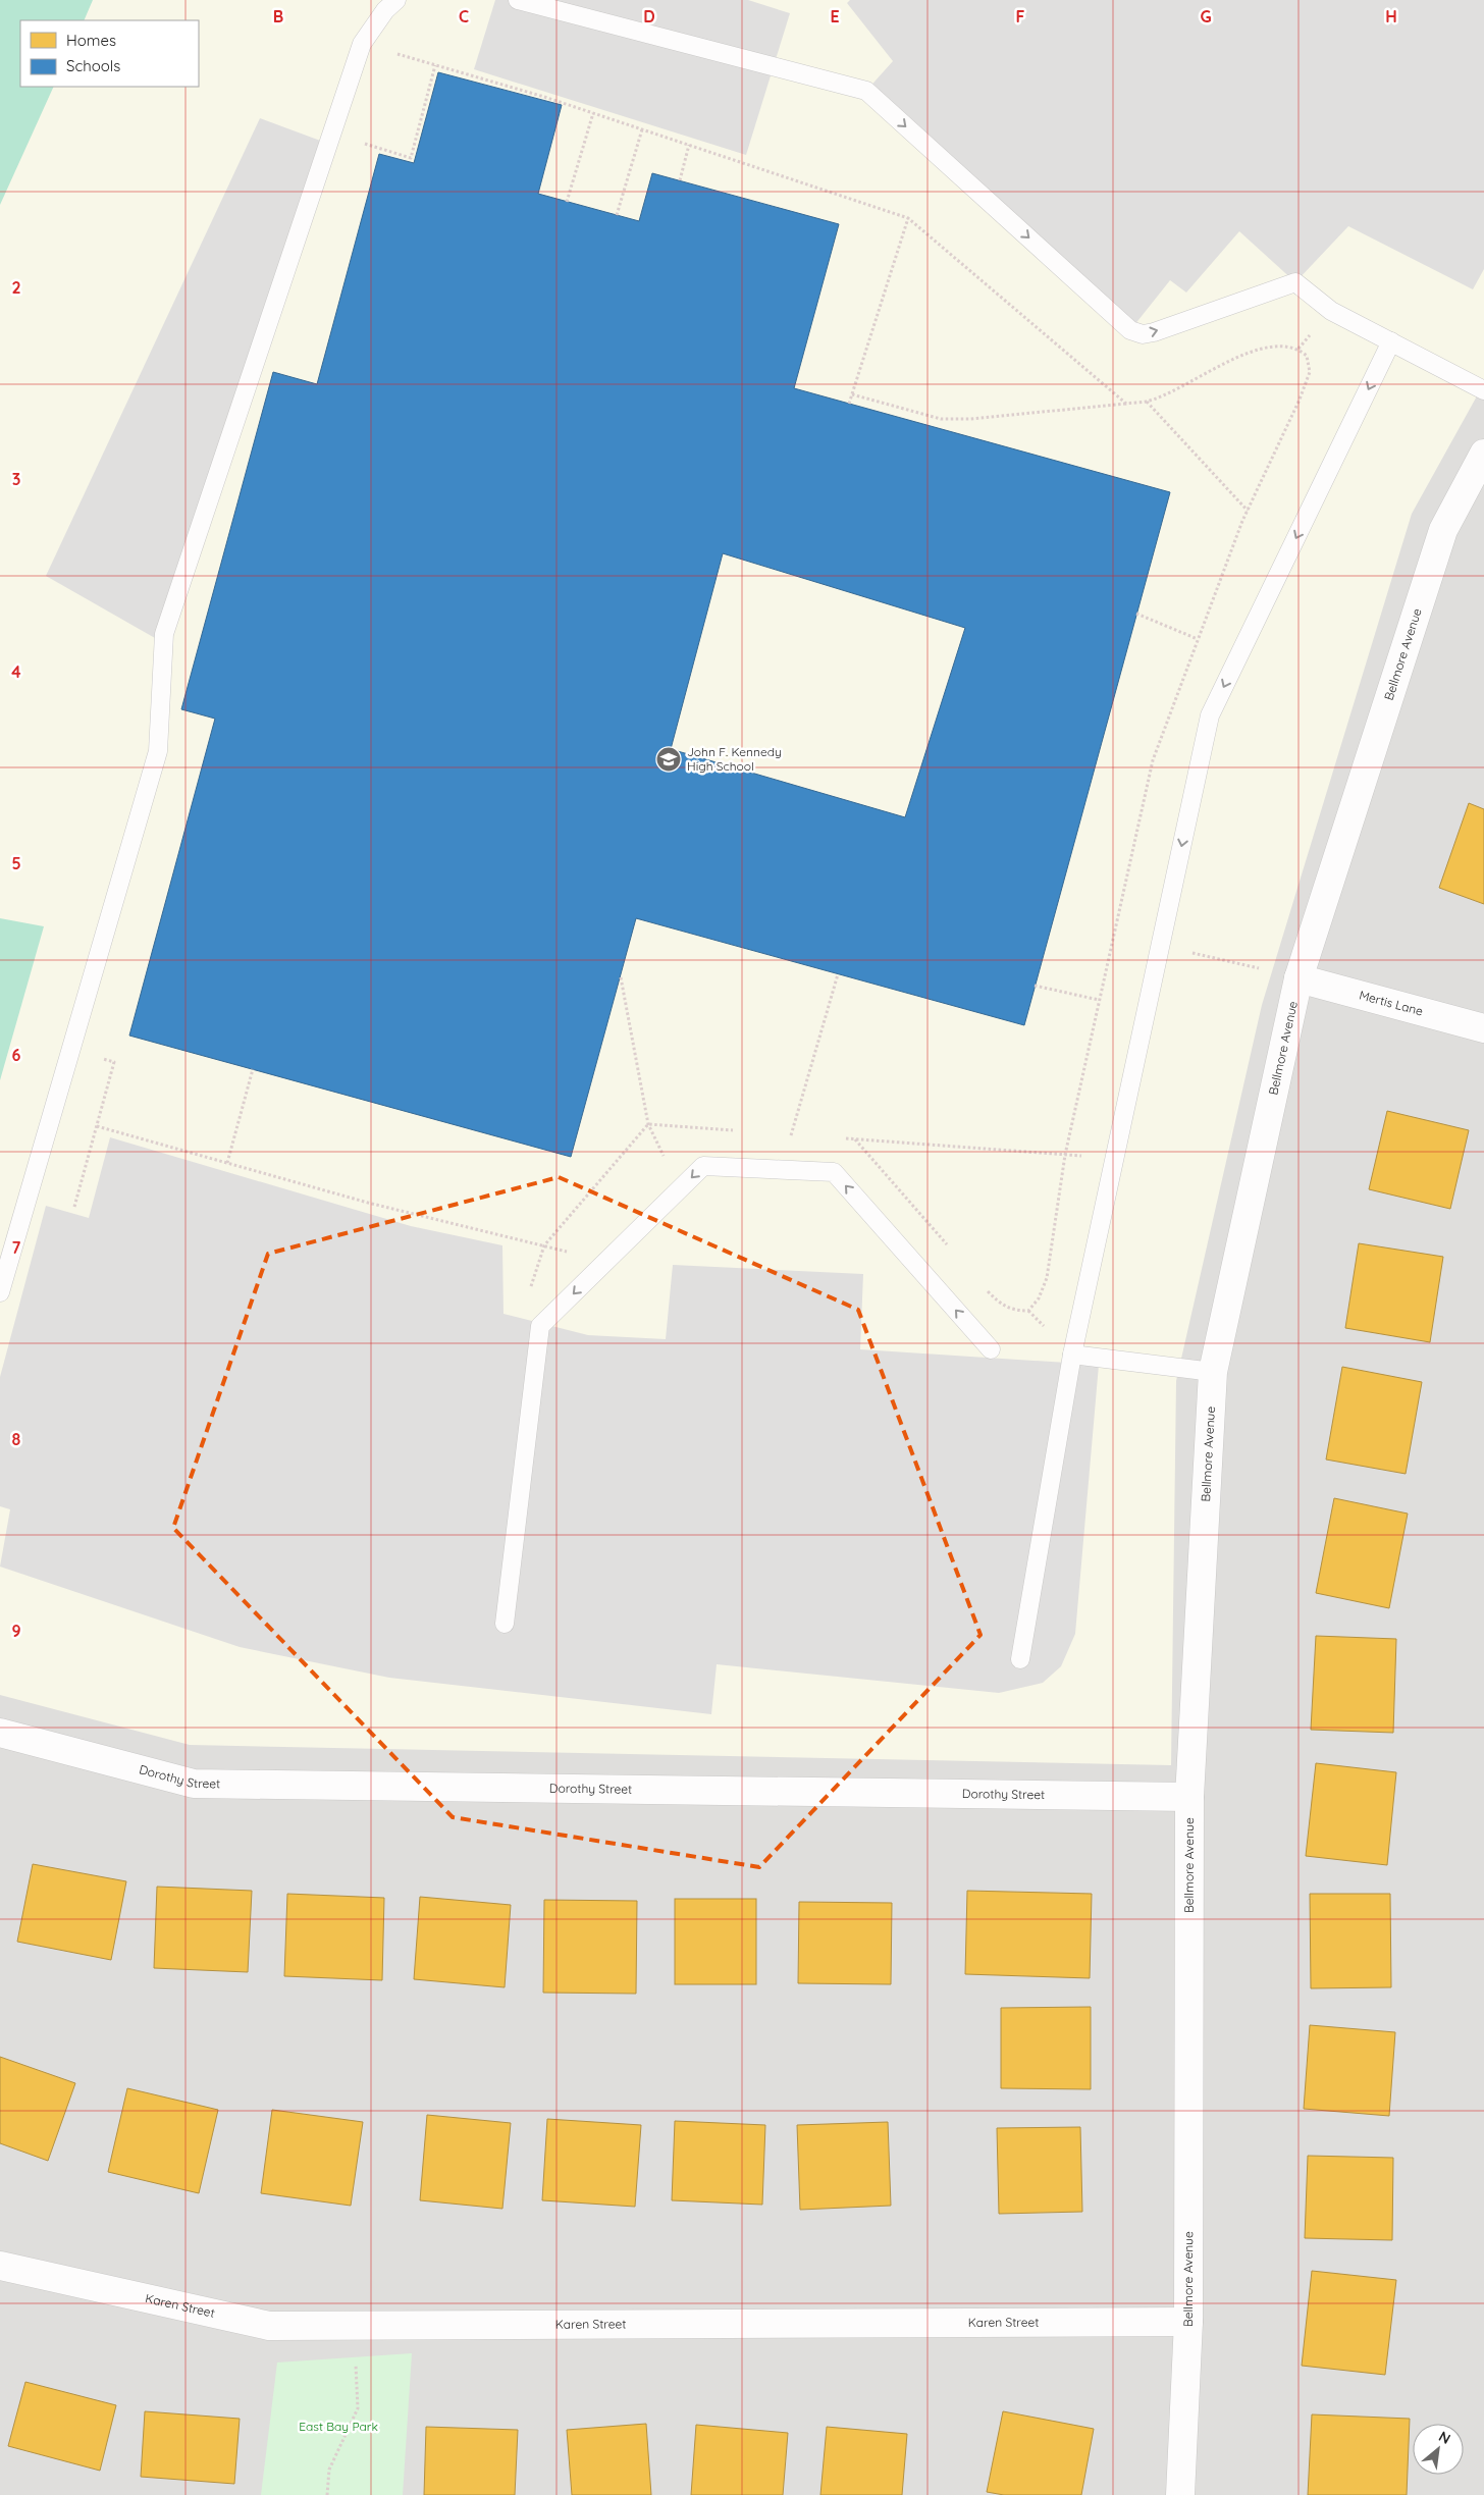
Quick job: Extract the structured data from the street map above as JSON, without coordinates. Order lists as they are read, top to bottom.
{
  "streets": {
    "street": [
      "Bellmore Avenue",
      "Mertis Lane",
      "Dorothy Street",
      "Karen Street"
    ]
  },
  "crossings": [
    ["Bellmore Avenue", "Mertis Lane"],
    ["Bellmore Avenue", "Dorothy Street"],
    ["Bellmore Avenue", "Karen Street"]
  ],
  "parks": ["East Bay Park"],
  "places": {
    "school or university": ["John F. Kennedy High School"]
  },
  "legend": ["Homes", "Schools"],
  "north": "top right",
  "grid": {
    "columns": [
      "B",
      "C",
      "D",
      "E",
      "F",
      "G",
      "H"
    ],
    "rows": [
      "2",
      "3",
      "4",
      "5",
      "6",
      "7",
      "8",
      "9"
    ]
  }
}
